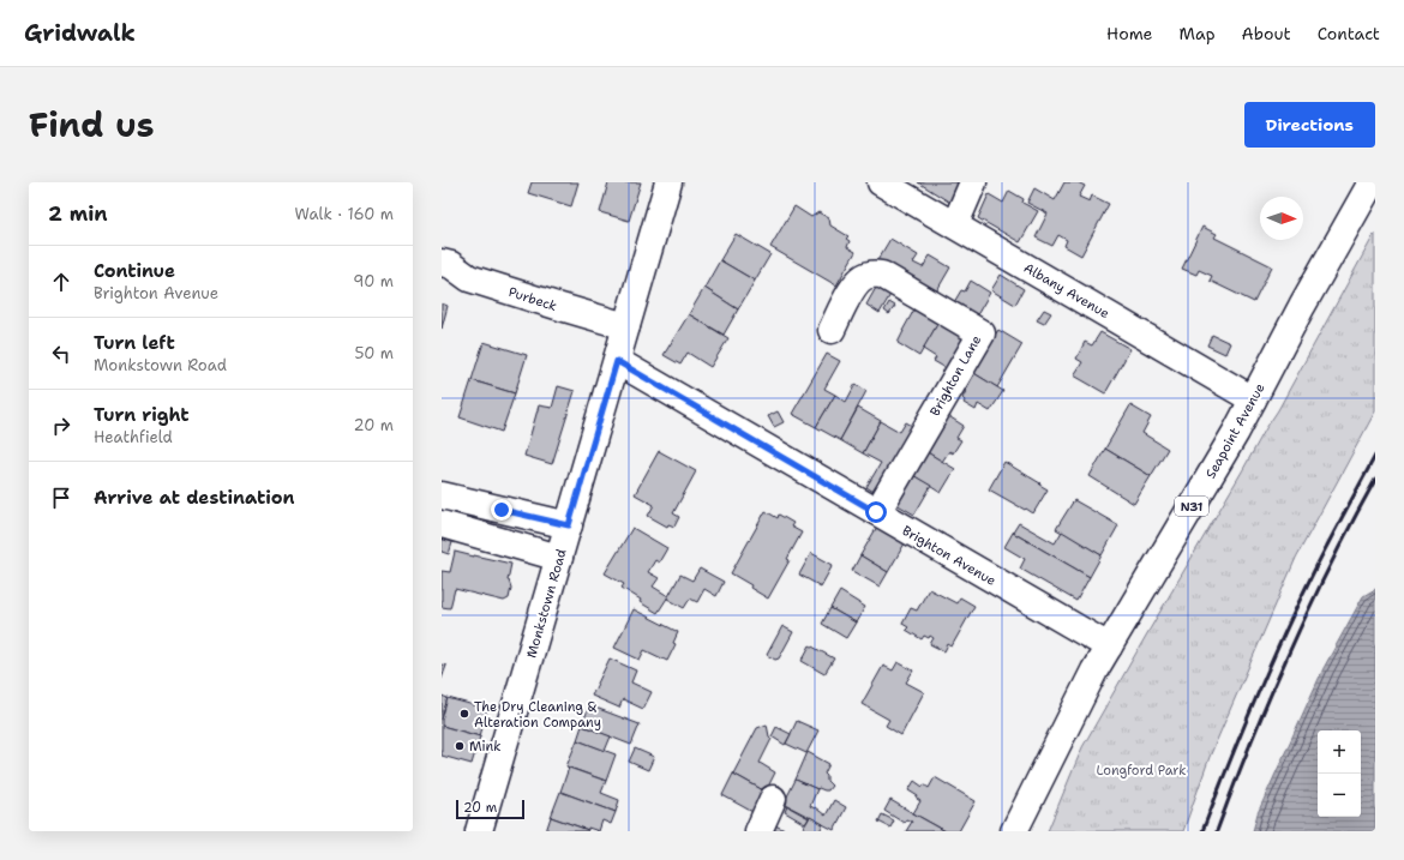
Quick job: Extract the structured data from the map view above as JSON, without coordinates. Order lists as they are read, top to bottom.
{
  "streets": {
    "main road": [
      "Albany Avenue",
      "Purbeck",
      "Brighton Lane",
      "Seapoint Avenue",
      "N31",
      "Brighton Avenue",
      "Monkstown Road"
    ]
  },
  "crossings": [
    ["Albany Avenue", "Seapoint Avenue"],
    ["Purbeck", "Monkstown Road"],
    ["Brighton Lane", "Brighton Avenue"],
    ["Seapoint Avenue", "Brighton Avenue"],
    ["Brighton Avenue", "Monkstown Road"]
  ],
  "parks": ["Longford Park"],
  "places": ["The Dry Cleaning & Alteration Company", "Mink"],
  "scale_bar": "20 m",
  "north": "right",
  "page": {
    "header": "Gridwalk",
    "nav": [
      "Home",
      "Map",
      "About",
      "Contact"
    ],
    "title": "Find us",
    "buttons": "Directions",
    "heading": ["2 min", "Walk · 160 m"],
    "list": [
      ["Continue", "Brighton Avenue", "90 m"],
      ["Turn left", "Monkstown Road", "50 m"],
      ["Turn right", "Heathfield", "20 m"],
      "Arrive at destination"
    ],
    "map_buttons": ["+", "−"],
    "scale": "20 m"
  }
}
